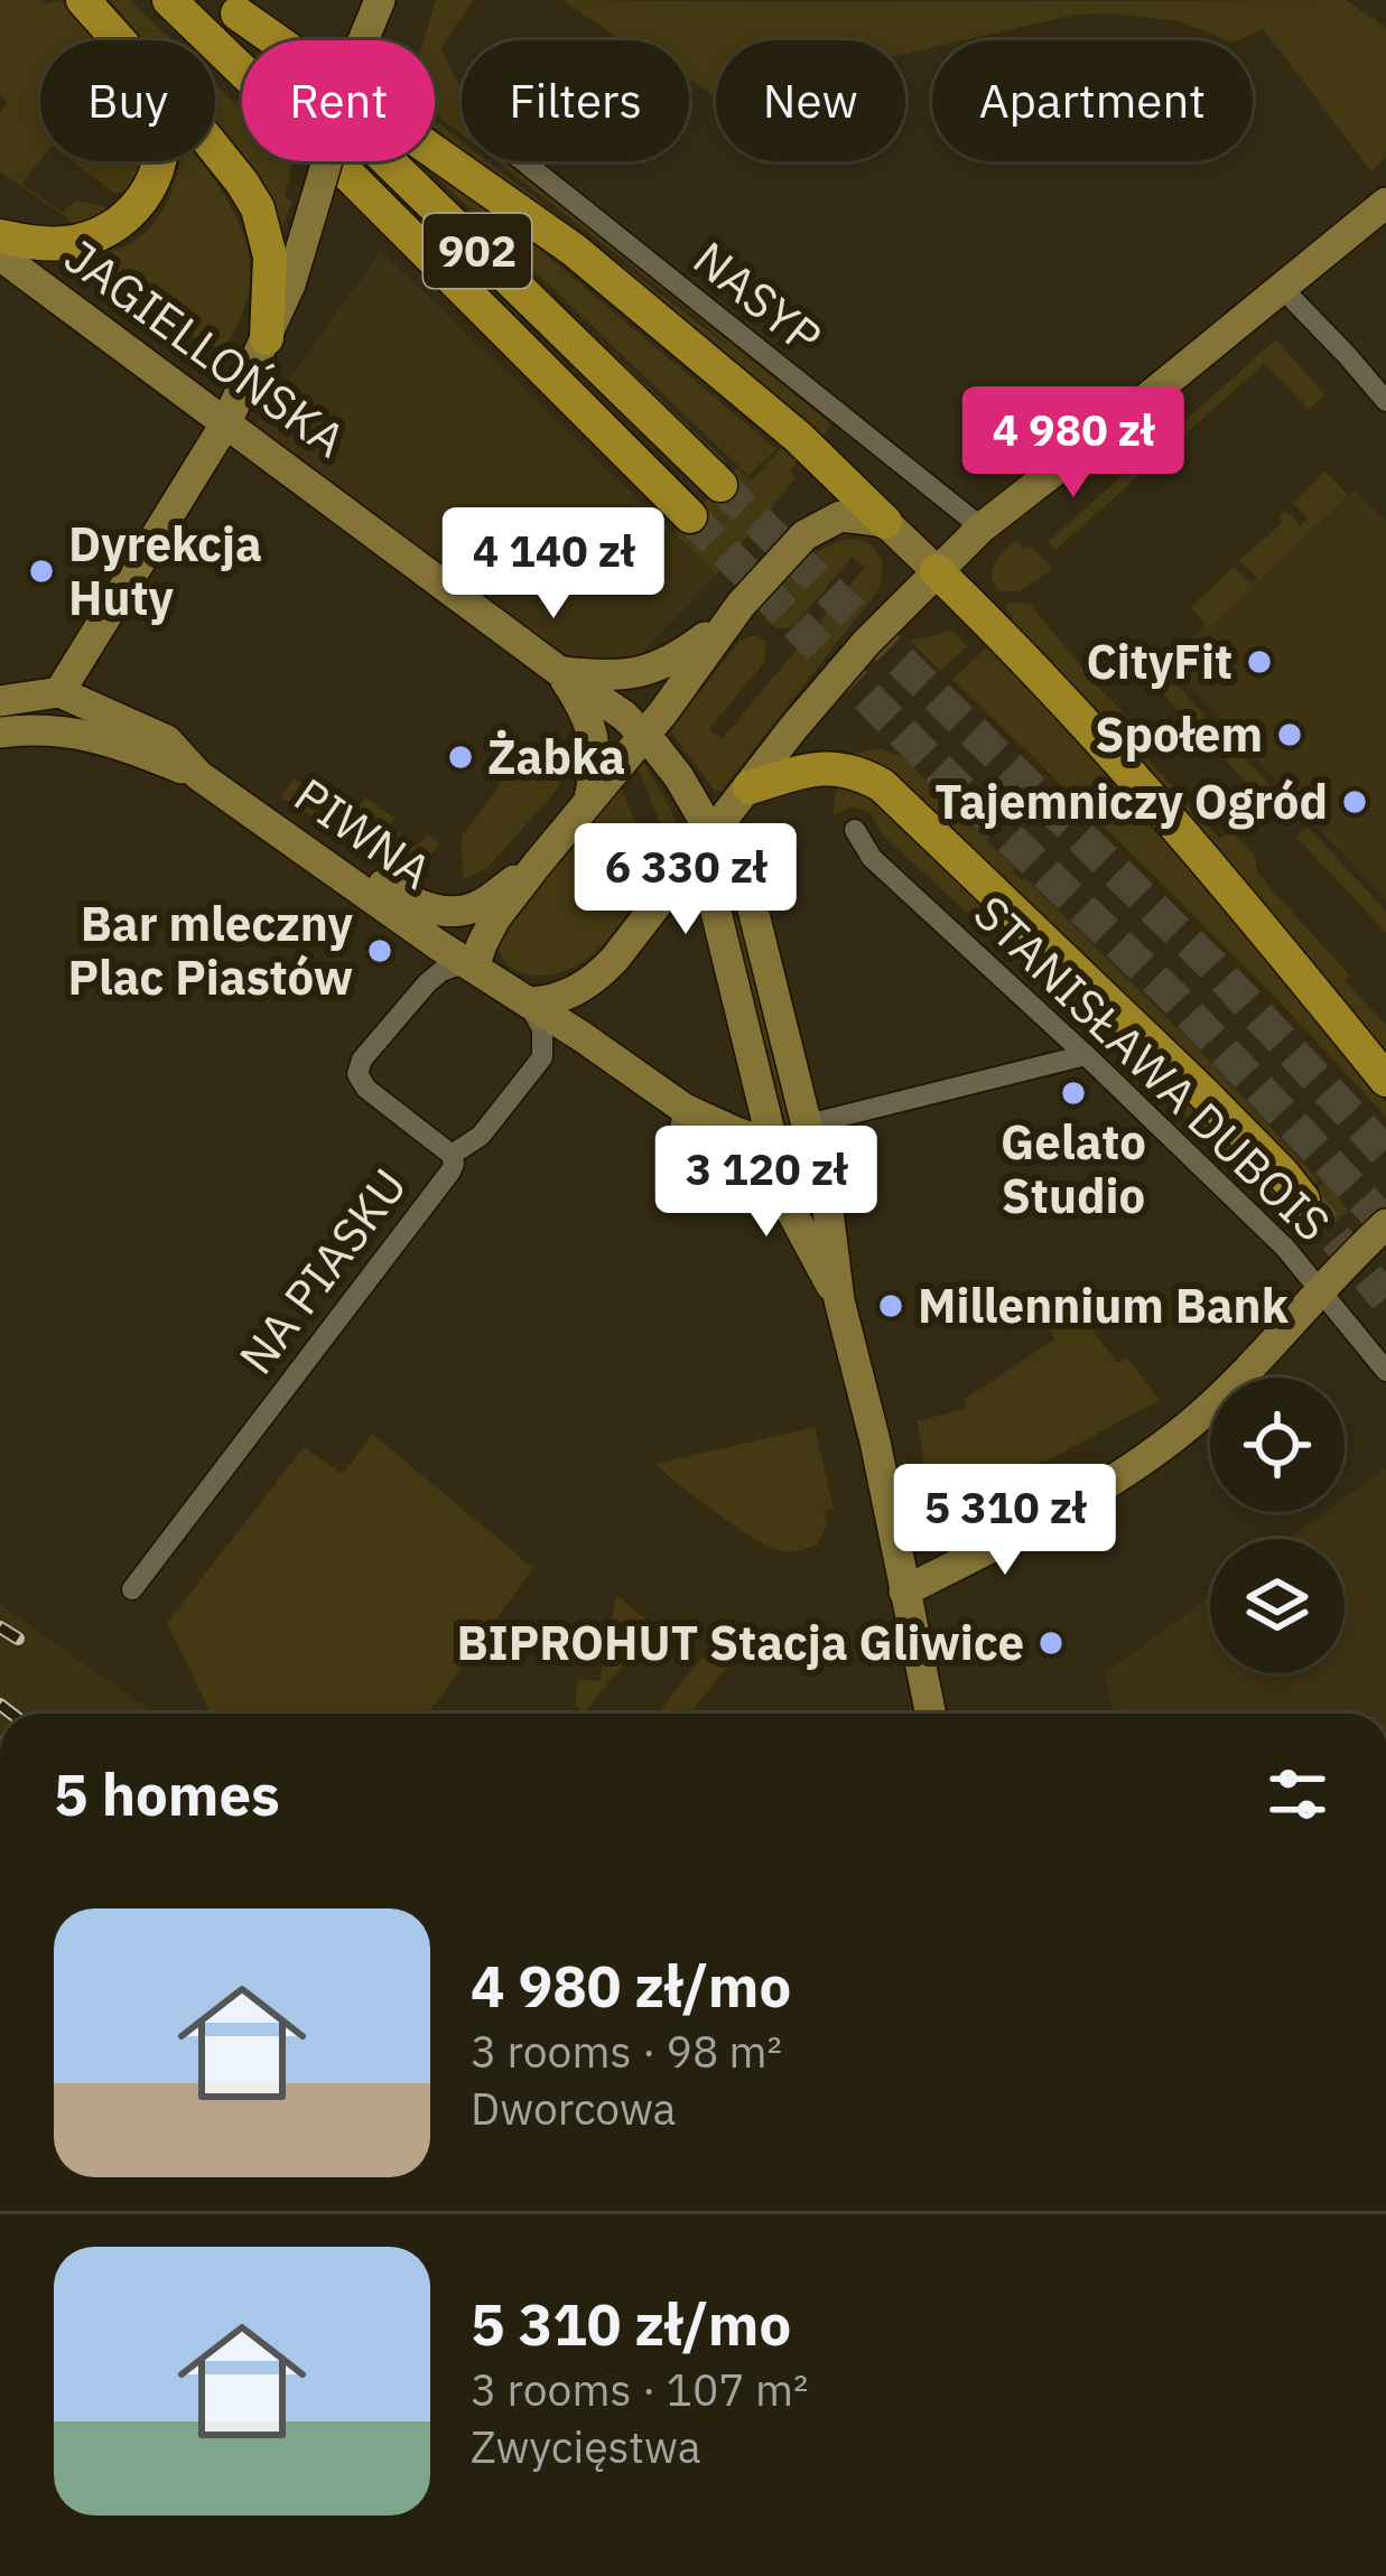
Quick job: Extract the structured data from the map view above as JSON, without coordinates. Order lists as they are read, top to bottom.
{
  "streets": {
    "main road": ["902", "JAGIELLOŃSKA", "PIWNA"],
    "street": ["NASYP", "STANISŁAWA DUBOIS", "NA PIASKU"]
  },
  "crossings": [
    ["PIWNA", "NA PIASKU"]
  ],
  "places": [
    "Dyrekcja Huty",
    "CityFit",
    "Społem",
    "Żabka",
    "Tajemniczy Ogród",
    "Bar mleczny Plac Piastów",
    "Gelato Studio",
    "Millennium Bank",
    "BIPROHUT Stacja Gliwice"
  ],
  "page": {
    "chip": [
      "Buy",
      "Rent",
      "Filters",
      "New",
      "Apartment"
    ],
    "price": [
      "4 980 zł",
      "4 140 zł",
      "6 330 zł",
      "3 120 zł",
      "5 310 zł"
    ],
    "heading": "5 homes",
    "list": [
      {
        "name": "4 980 zł/mo",
        "note": "3 rooms · 98 m² · Dworcowa"
      },
      {
        "name": "5 310 zł/mo",
        "note": "3 rooms · 107 m² · Zwycięstwa"
      }
    ]
  }
}
